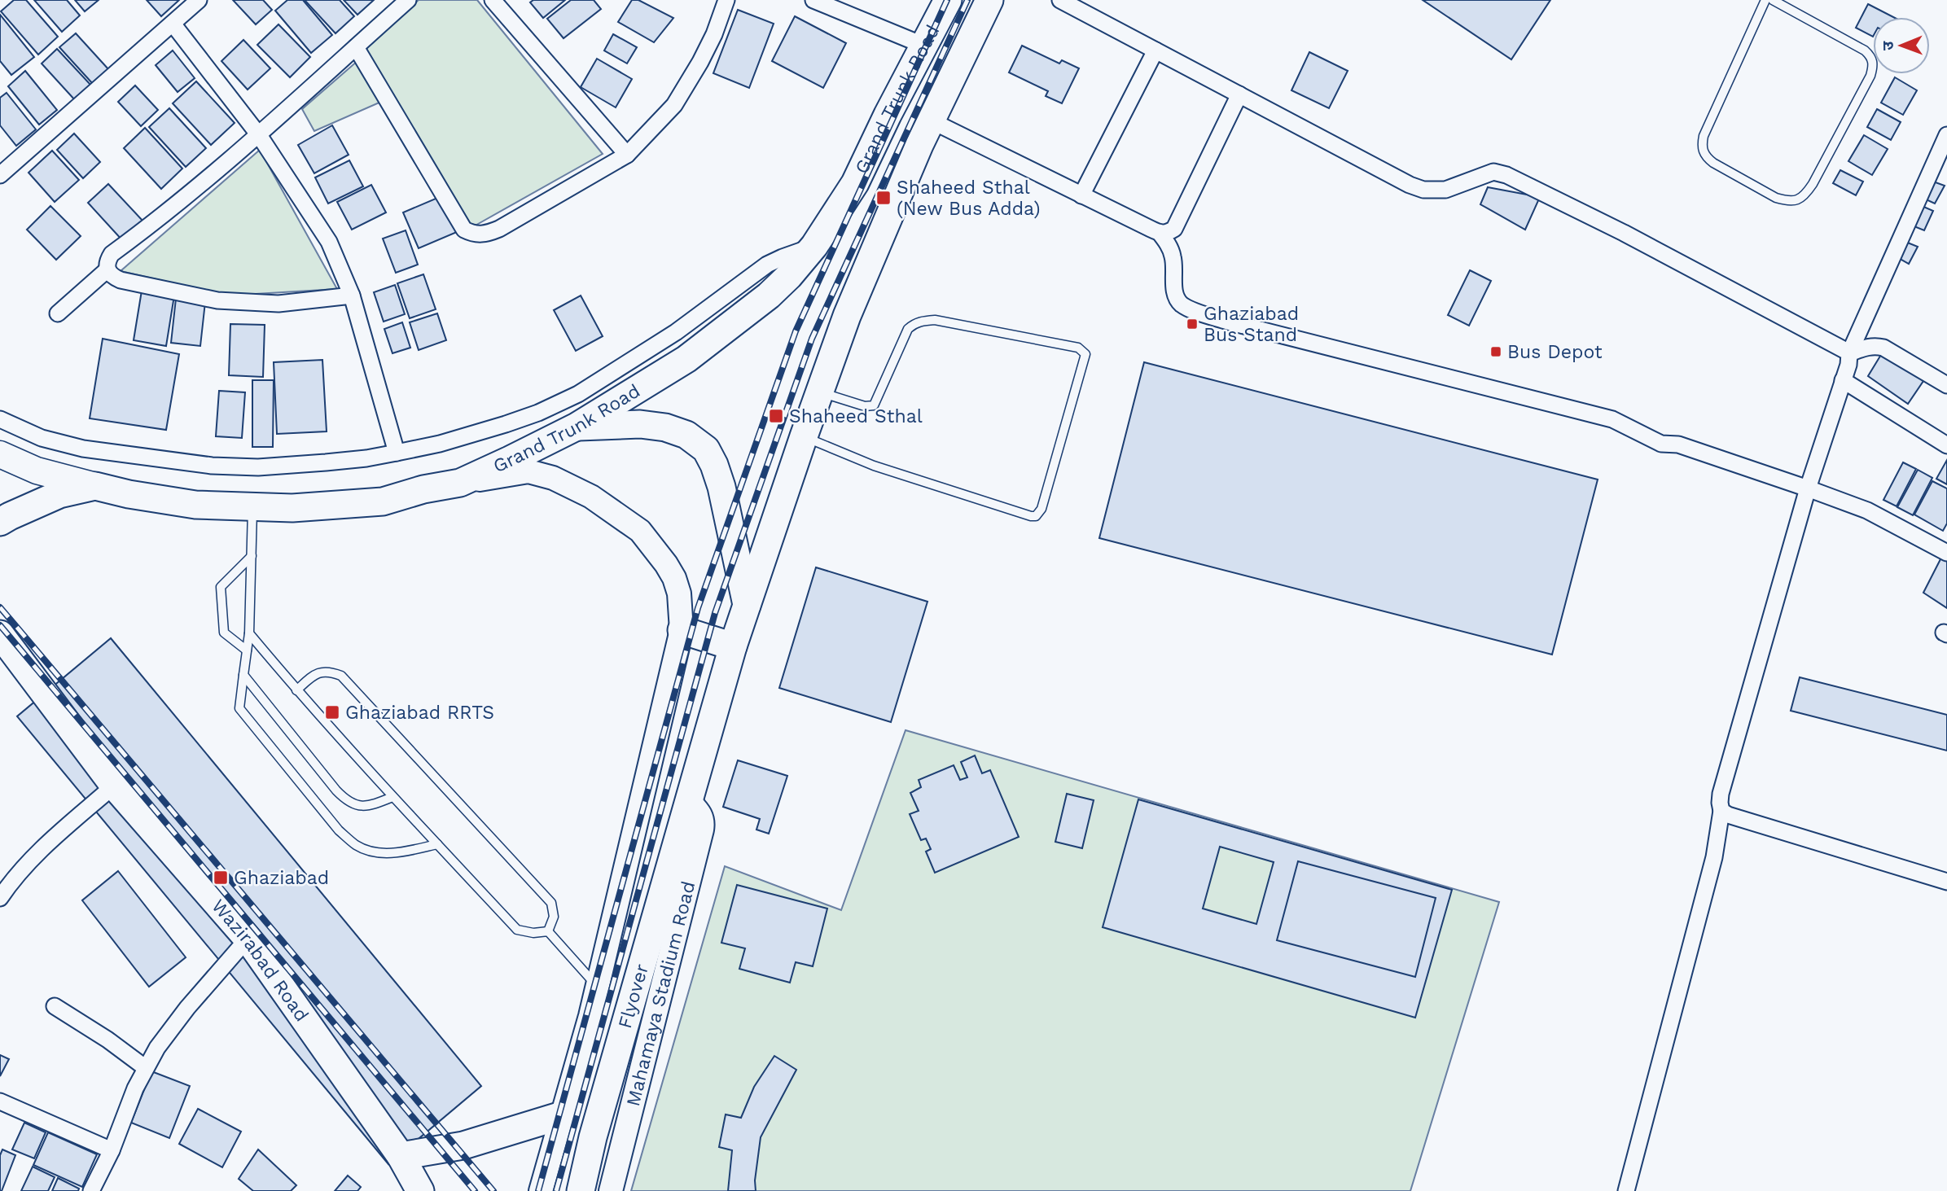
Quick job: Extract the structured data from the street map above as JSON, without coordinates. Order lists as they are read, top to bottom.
{
  "streets": {
    "highway": ["Grand Trunk Road", "Wazirabad Road", "Flyover"],
    "main road": ["Mahamaya Stadium Road"]
  },
  "crossings": [
    ["Grand Trunk Road", "Mahamaya Stadium Road"],
    ["Grand Trunk Road", "Flyover"],
    ["Mahamaya Stadium Road", "Flyover"]
  ],
  "places": {
    "transit": [
      "Shaheed Sthal (New Bus Adda)",
      "Ghaziabad Bus Stand",
      "Bus Depot",
      "Shaheed Sthal",
      "Ghaziabad RRTS",
      "Ghaziabad"
    ]
  },
  "north": "left"
}
